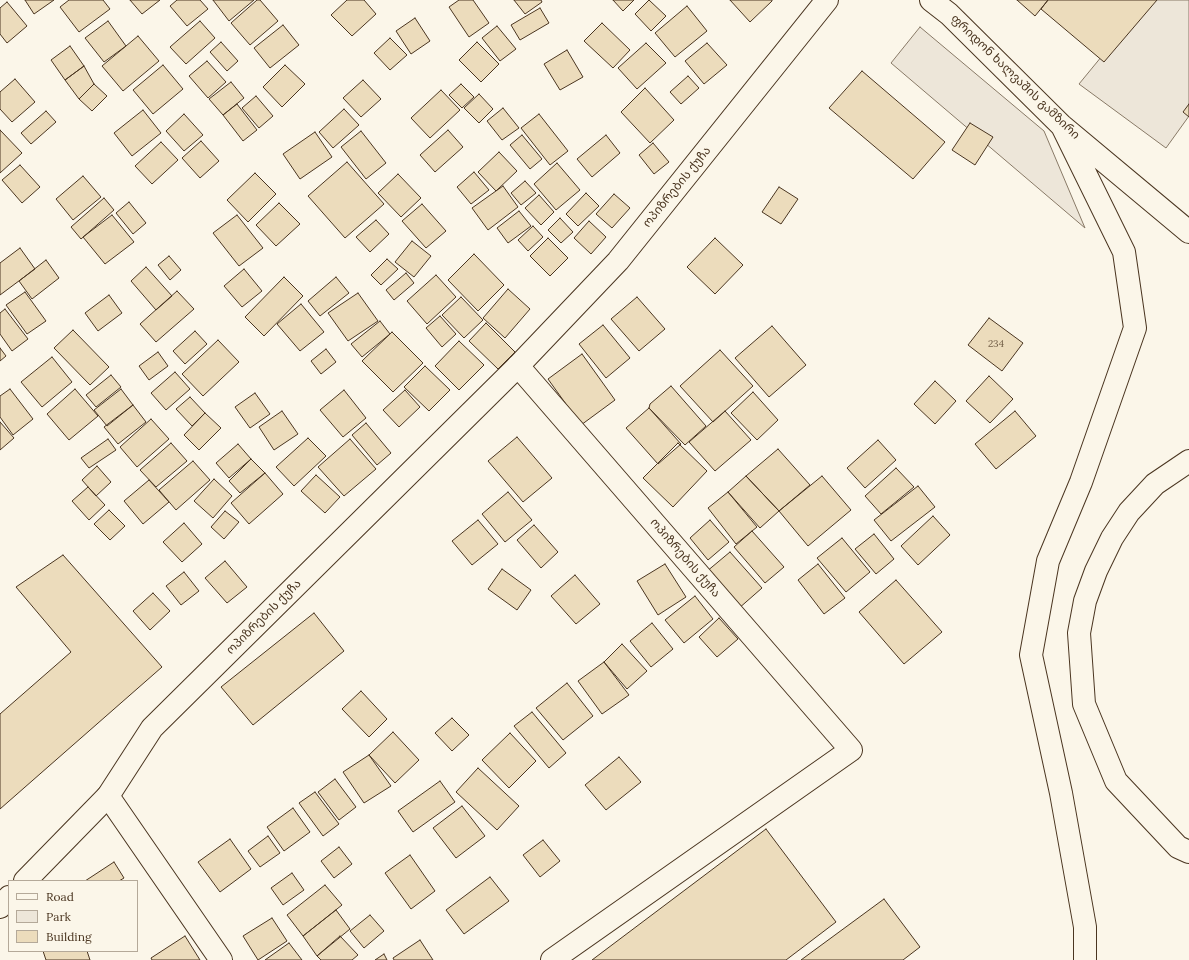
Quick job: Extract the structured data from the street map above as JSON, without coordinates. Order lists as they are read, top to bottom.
{
  "streets": {
    "main road": ["ფრიდონ ხალვაშის გამზირი", "ოპიზრების ქუჩა"]
  },
  "house_numbers": ["234"],
  "legend": ["Road", "Park", "Building"]
}
